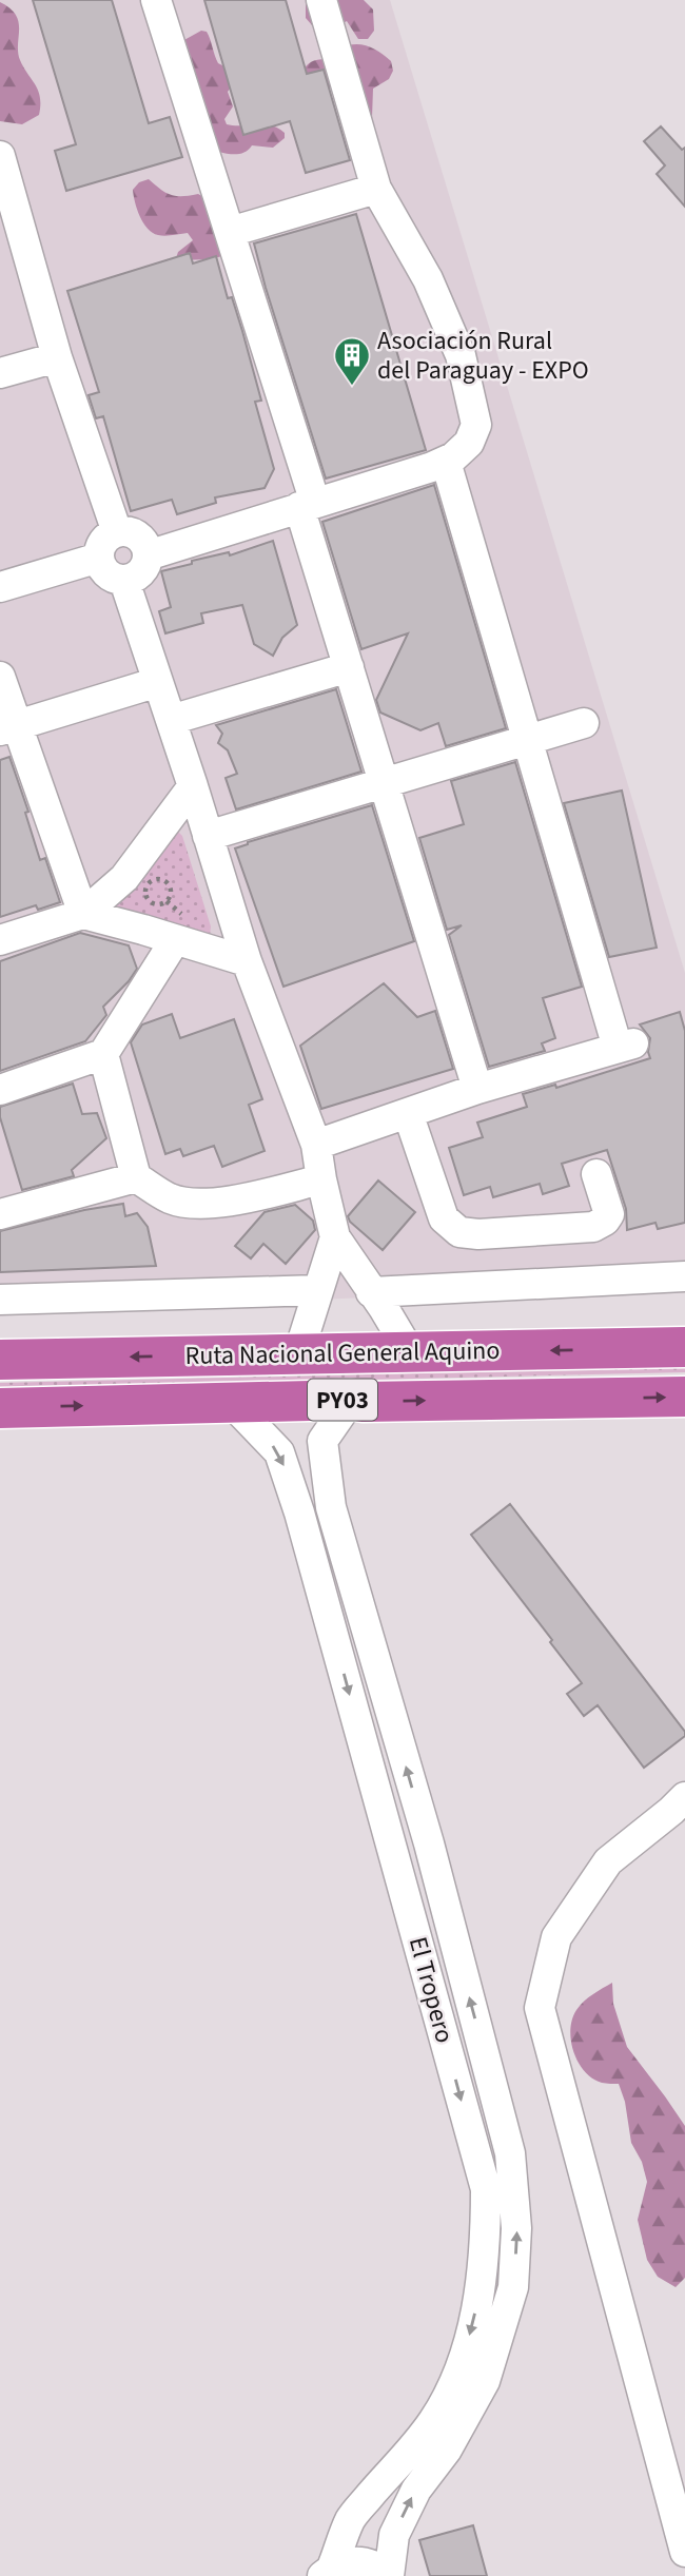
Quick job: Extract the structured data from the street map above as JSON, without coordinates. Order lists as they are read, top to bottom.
{
  "streets": {
    "highway": ["Ruta Nacional General Aquino", "PY03"],
    "street": ["El Tropero"]
  },
  "crossings": [
    ["Ruta Nacional General Aquino", "El Tropero"]
  ],
  "places": {
    "building": ["Asociación Rural del Paraguay - EXPO"]
  }
}
